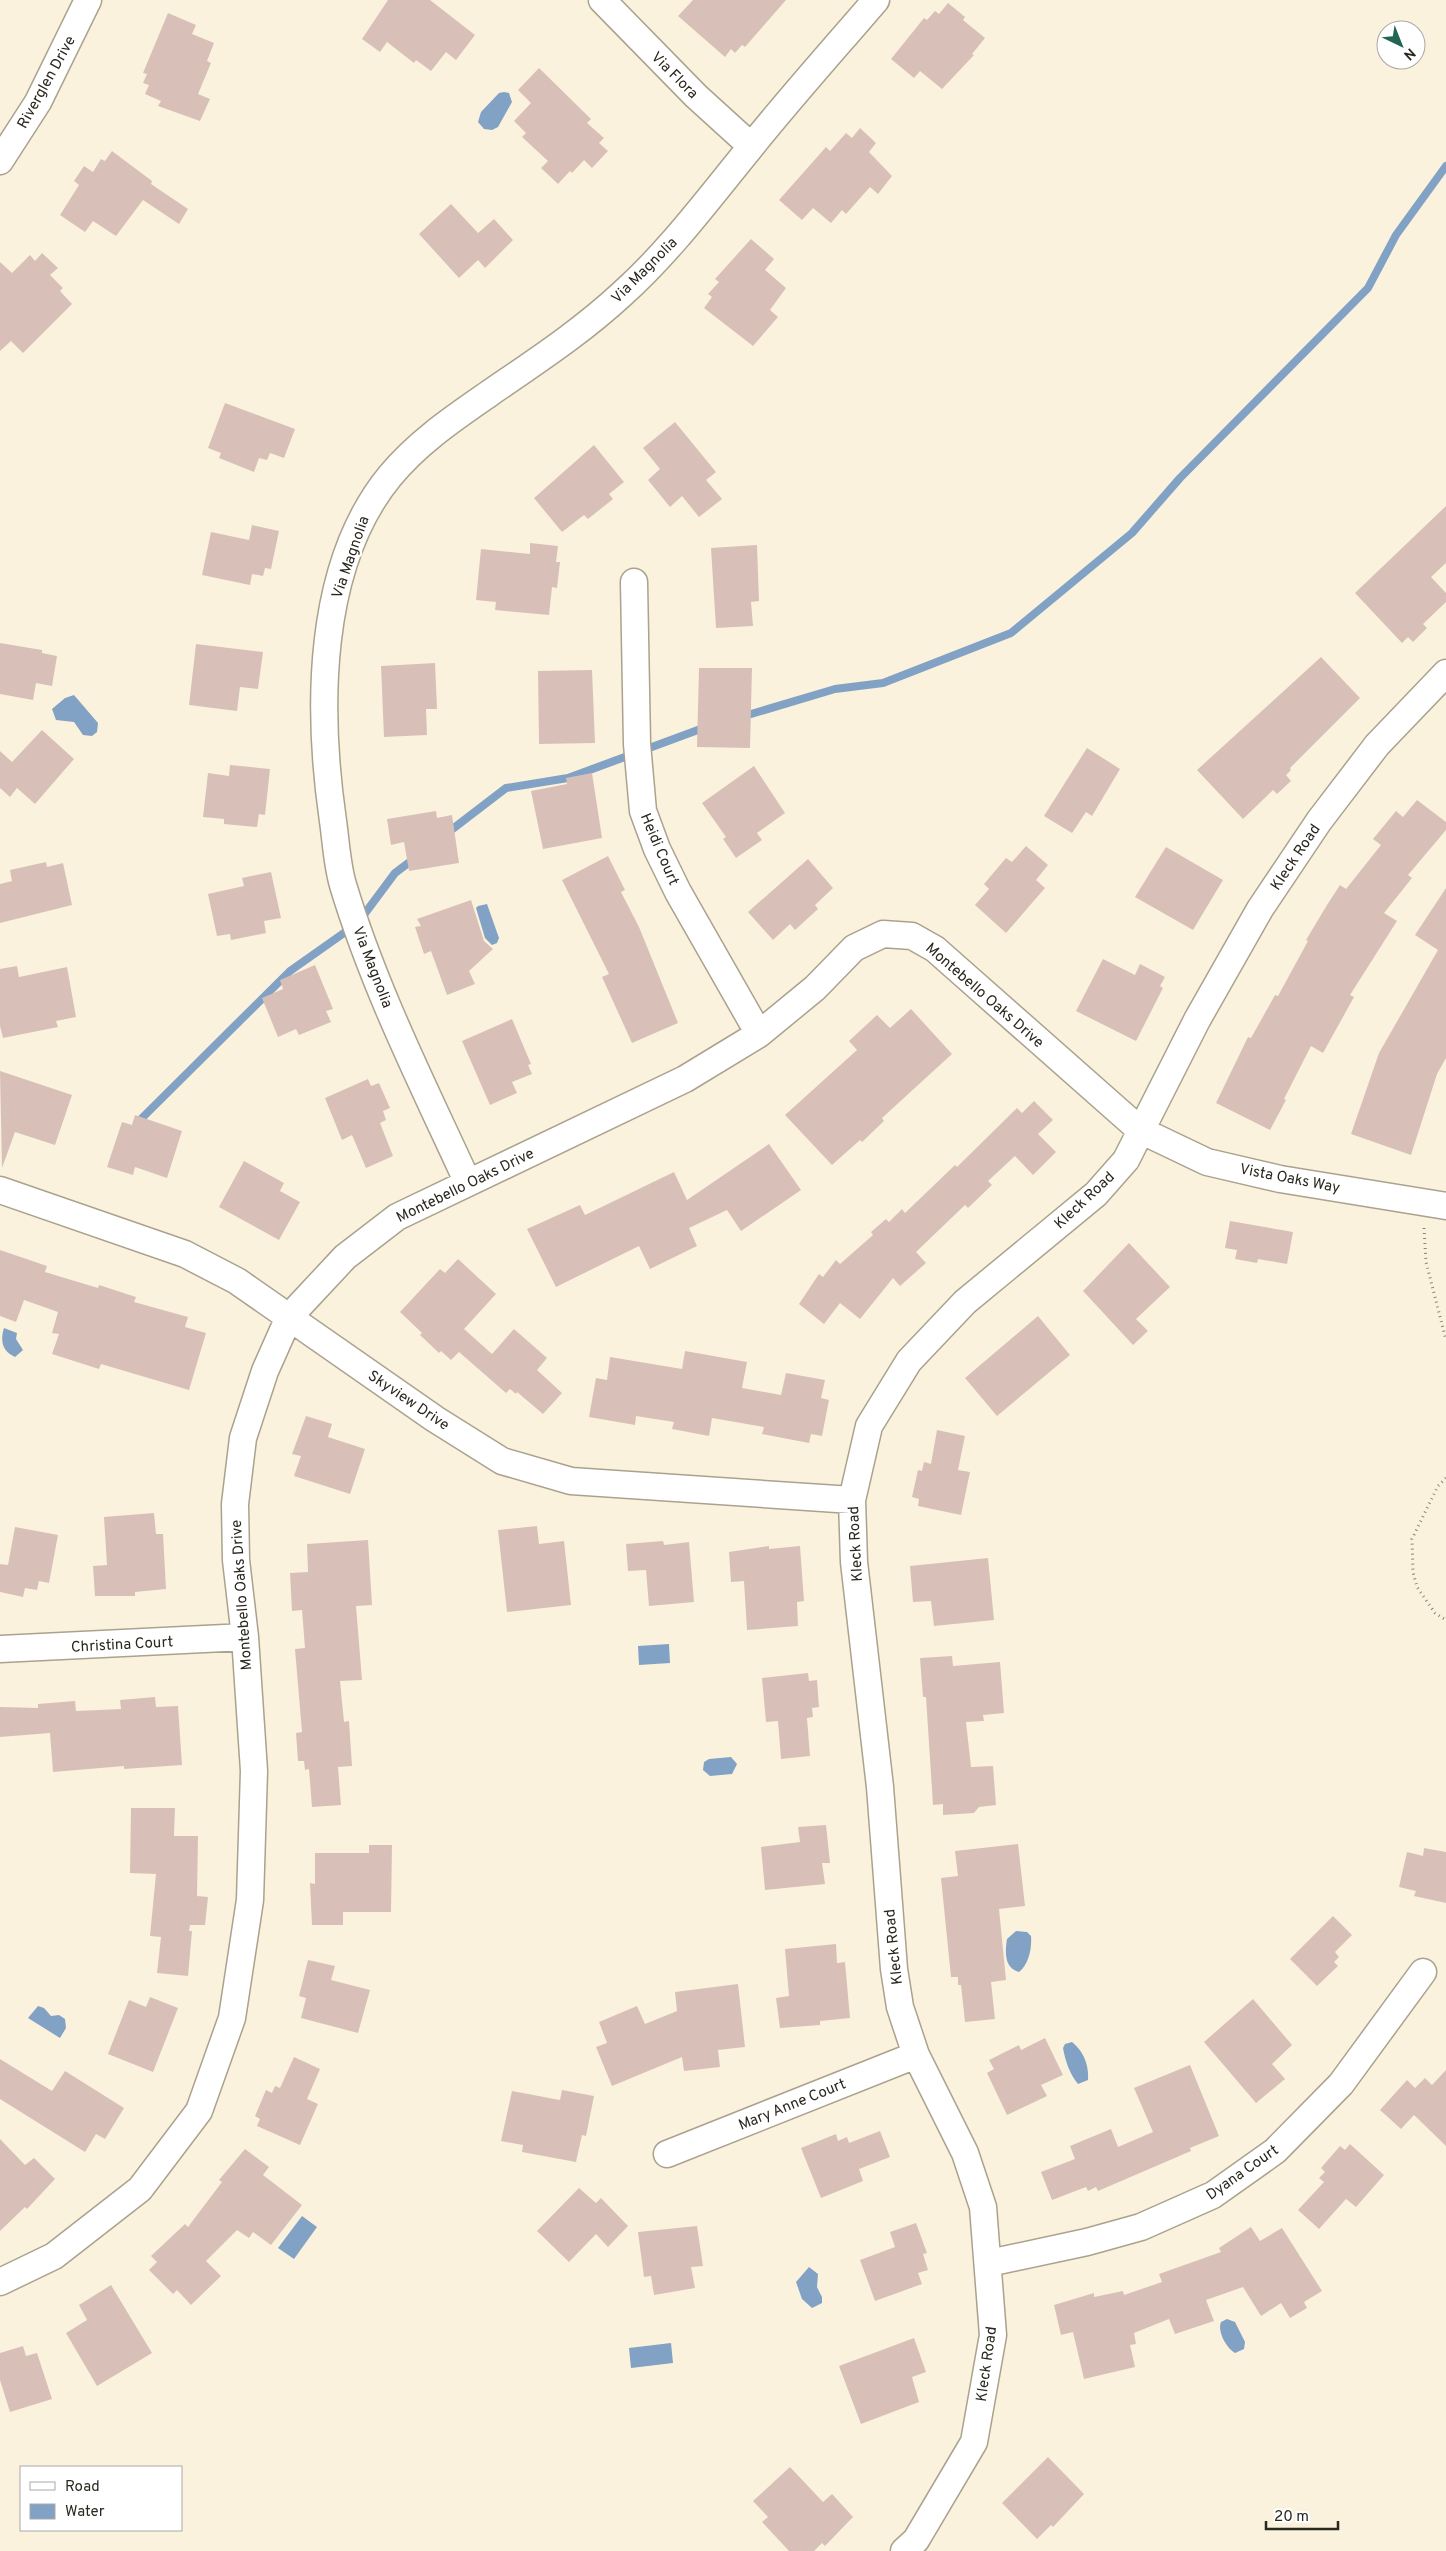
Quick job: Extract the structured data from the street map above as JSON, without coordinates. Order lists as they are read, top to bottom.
{
  "streets": {
    "street": [
      "Via Flora",
      "Riverglen Drive",
      "Via Magnolia",
      "Heidi Court",
      "Kleck Road",
      "Montebello Oaks Drive",
      "Vista Oaks Way",
      "Skyview Drive",
      "Christina Court",
      "Mary Anne Court",
      "Dyana Court"
    ]
  },
  "crossings": [
    ["Via Flora", "Via Magnolia"],
    ["Via Magnolia", "Montebello Oaks Drive"],
    ["Heidi Court", "Montebello Oaks Drive"],
    ["Kleck Road", "Montebello Oaks Drive"],
    ["Kleck Road", "Vista Oaks Way"],
    ["Kleck Road", "Skyview Drive"],
    ["Kleck Road", "Mary Anne Court"],
    ["Kleck Road", "Dyana Court"],
    ["Montebello Oaks Drive", "Vista Oaks Way"],
    ["Montebello Oaks Drive", "Skyview Drive"],
    ["Montebello Oaks Drive", "Christina Court"]
  ],
  "legend": ["Road", "Water"],
  "scale_bar": "20 m",
  "north": "bottom right"
}
